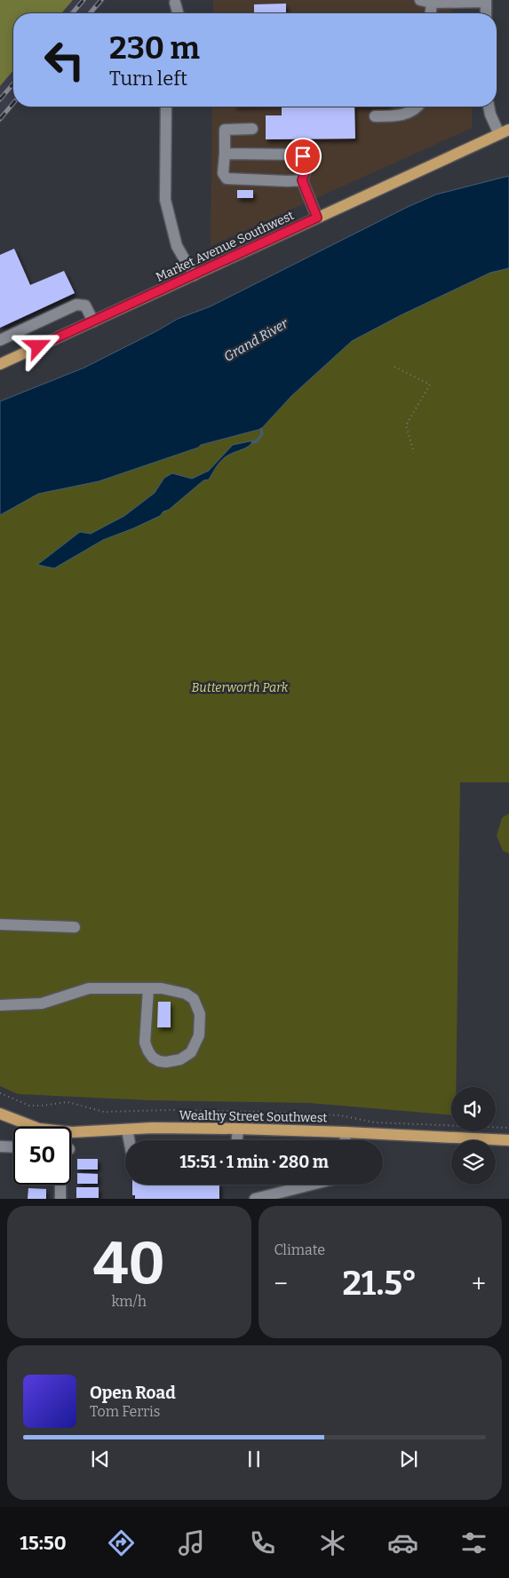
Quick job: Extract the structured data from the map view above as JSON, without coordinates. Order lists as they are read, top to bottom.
{
  "streets": {
    "main road": ["Market Avenue Southwest", "Wealthy Street Southwest"]
  },
  "water": ["Grand River"],
  "parks": ["Butterworth Park"],
  "page": {
    "turn": ["230 m", "Turn left"],
    "limit": "50",
    "trip": "15:51 · 1 min · 280 m",
    "tile": [
      ["40", "km/h"],
      "Climate"
    ],
    "heat": ["−", "21.5°", "+"],
    "song": ["Open Road", "Tom Ferris"],
    "tabs": "15:50"
  }
}
